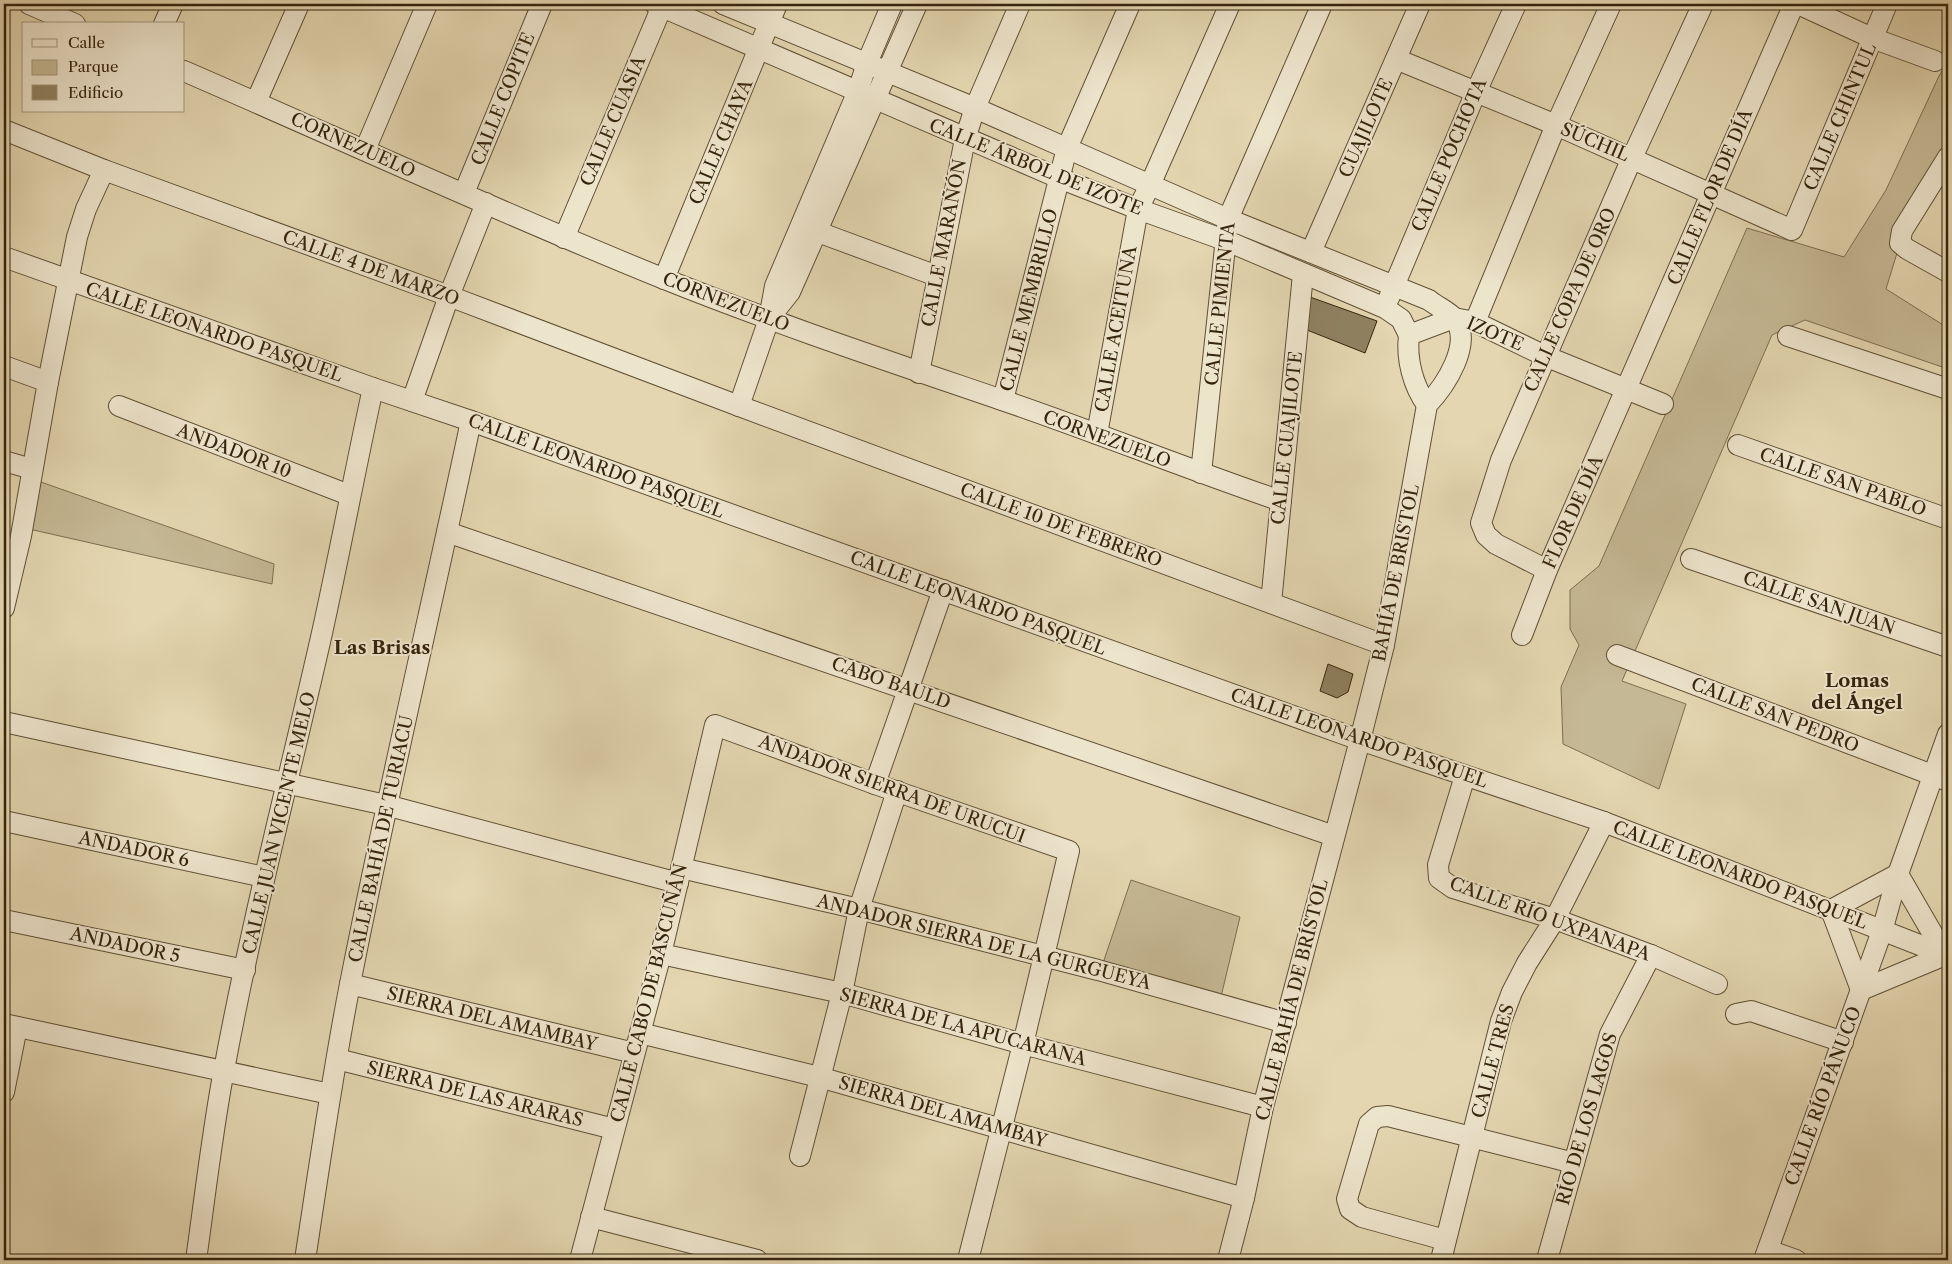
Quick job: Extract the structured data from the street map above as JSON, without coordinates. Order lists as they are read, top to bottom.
{
  "streets": {
    "street": [
      "CALLE COPITE",
      "CALLE CHINTUL",
      "CALLE CUASIA",
      "CUAJILOTE",
      "CALLE CHAYA",
      "SÚCHIL",
      "CORNEZUELO",
      "CALLE POCHOTA",
      "CALLE ÁRBOL DE IZOTE",
      "CALLE FLOR DE DÍA",
      "CALLE MARAÑÓN",
      "CALLE 4 DE MARZO",
      "CALLE MEMBRILLO",
      "CALLE COPA DE ORO",
      "CALLE PIMIENTA",
      "CALLE ACEITUNA",
      "CALLE LEONARDO PASQUEL",
      "IZOTE",
      "CALLE CUAJILOTE",
      "ANDADOR 10",
      "CALLE SAN PABLO",
      "FLOR DE DÍA",
      "CALLE 10 DE FEBRERO",
      "BAHÍA DE BRISTOL",
      "CALLE SAN JUAN",
      "CABO BAULD",
      "CALLE SAN PEDRO",
      "ANDADOR SIERRA DE URUCUI",
      "CALLE JUAN VICENTE MELO",
      "CALLE BAHÍA DE TURIACU",
      "ANDADOR 6",
      "CALLE RÍO UXPANAPA",
      "ANDADOR SIERRA DE LA GURGUEYA",
      "ANDADOR 5",
      "CALLE CABO DE BASCUÑÁN",
      "CALLE BAHÍA DE BRÍSTOL",
      "SIERRA DEL AMAMBAY",
      "SIERRA DE LA APUCARANA",
      "CALLE TRES",
      "SIERRA DE LAS ARARAS",
      "CALLE RÍO PÁNUCO",
      "RÍO DE LOS LAGOS"
    ]
  },
  "crossings": [
    ["CALLE COPITE", "CORNEZUELO"],
    ["CALLE CHINTUL", "SÚCHIL"],
    ["CALLE CUASIA", "CORNEZUELO"],
    ["CALLE CUASIA", "CALLE ÁRBOL DE IZOTE"],
    ["CUAJILOTE", "SÚCHIL"],
    ["CUAJILOTE", "CALLE ÁRBOL DE IZOTE"],
    ["CALLE CHAYA", "CORNEZUELO"],
    ["CALLE CHAYA", "CALLE ÁRBOL DE IZOTE"],
    ["SÚCHIL", "CALLE POCHOTA"],
    ["SÚCHIL", "CALLE FLOR DE DÍA"],
    ["SÚCHIL", "CALLE COPA DE ORO"],
    ["CORNEZUELO", "CALLE MARAÑÓN"],
    ["CORNEZUELO", "CALLE MEMBRILLO"],
    ["CORNEZUELO", "CALLE PIMIENTA"],
    ["CORNEZUELO", "CALLE ACEITUNA"],
    ["CORNEZUELO", "CALLE CUAJILOTE"],
    ["CALLE POCHOTA", "CALLE ÁRBOL DE IZOTE"],
    ["CALLE ÁRBOL DE IZOTE", "CALLE MARAÑÓN"],
    ["CALLE ÁRBOL DE IZOTE", "CALLE MEMBRILLO"],
    ["CALLE ÁRBOL DE IZOTE", "CALLE PIMIENTA"],
    ["CALLE ÁRBOL DE IZOTE", "CALLE ACEITUNA"],
    ["CALLE ÁRBOL DE IZOTE", "IZOTE"],
    ["CALLE ÁRBOL DE IZOTE", "CALLE CUAJILOTE"],
    ["CALLE ÁRBOL DE IZOTE", "BAHÍA DE BRISTOL"],
    ["CALLE FLOR DE DÍA", "IZOTE"],
    ["CALLE FLOR DE DÍA", "FLOR DE DÍA"],
    ["CALLE 4 DE MARZO", "CALLE 10 DE FEBRERO"],
    ["CALLE COPA DE ORO", "IZOTE"],
    ["CALLE COPA DE ORO", "FLOR DE DÍA"],
    ["CALLE LEONARDO PASQUEL", "BAHÍA DE BRISTOL"],
    ["CALLE LEONARDO PASQUEL", "CALLE JUAN VICENTE MELO"],
    ["CALLE LEONARDO PASQUEL", "CALLE BAHÍA DE TURIACU"],
    ["CALLE LEONARDO PASQUEL", "CALLE RÍO UXPANAPA"],
    ["CALLE LEONARDO PASQUEL", "CALLE BAHÍA DE BRÍSTOL"],
    ["CALLE LEONARDO PASQUEL", "CALLE TRES"],
    ["CALLE LEONARDO PASQUEL", "CALLE RÍO PÁNUCO"],
    ["IZOTE", "FLOR DE DÍA"],
    ["IZOTE", "BAHÍA DE BRISTOL"],
    ["CALLE CUAJILOTE", "CALLE 10 DE FEBRERO"],
    ["ANDADOR 10", "CALLE JUAN VICENTE MELO"],
    ["CALLE 10 DE FEBRERO", "BAHÍA DE BRISTOL"],
    ["BAHÍA DE BRISTOL", "CALLE BAHÍA DE BRÍSTOL"],
    ["CABO BAULD", "CALLE BAHÍA DE TURIACU"],
    ["CABO BAULD", "CALLE BAHÍA DE BRÍSTOL"],
    ["CALLE SAN PEDRO", "CALLE RÍO PÁNUCO"],
    ["ANDADOR SIERRA DE URUCUI", "ANDADOR SIERRA DE LA GURGUEYA"],
    ["ANDADOR SIERRA DE URUCUI", "CALLE CABO DE BASCUÑÁN"],
    ["CALLE JUAN VICENTE MELO", "ANDADOR 6"],
    ["CALLE JUAN VICENTE MELO", "ANDADOR SIERRA DE LA GURGUEYA"],
    ["CALLE JUAN VICENTE MELO", "ANDADOR 5"],
    ["CALLE BAHÍA DE TURIACU", "ANDADOR SIERRA DE LA GURGUEYA"],
    ["CALLE BAHÍA DE TURIACU", "SIERRA DEL AMAMBAY"],
    ["CALLE BAHÍA DE TURIACU", "SIERRA DE LAS ARARAS"],
    ["CALLE RÍO UXPANAPA", "CALLE TRES"],
    ["CALLE RÍO UXPANAPA", "RÍO DE LOS LAGOS"],
    ["ANDADOR SIERRA DE LA GURGUEYA", "CALLE CABO DE BASCUÑÁN"],
    ["ANDADOR SIERRA DE LA GURGUEYA", "CALLE BAHÍA DE BRÍSTOL"],
    ["CALLE CABO DE BASCUÑÁN", "SIERRA DEL AMAMBAY"],
    ["CALLE CABO DE BASCUÑÁN", "SIERRA DE LA APUCARANA"],
    ["CALLE CABO DE BASCUÑÁN", "SIERRA DE LAS ARARAS"],
    ["CALLE BAHÍA DE BRÍSTOL", "SIERRA DEL AMAMBAY"],
    ["CALLE BAHÍA DE BRÍSTOL", "SIERRA DE LA APUCARANA"]
  ],
  "districts": ["Las Brisas", "Lomas del Ángel"],
  "legend": ["Calle", "Parque", "Edificio"]
}
